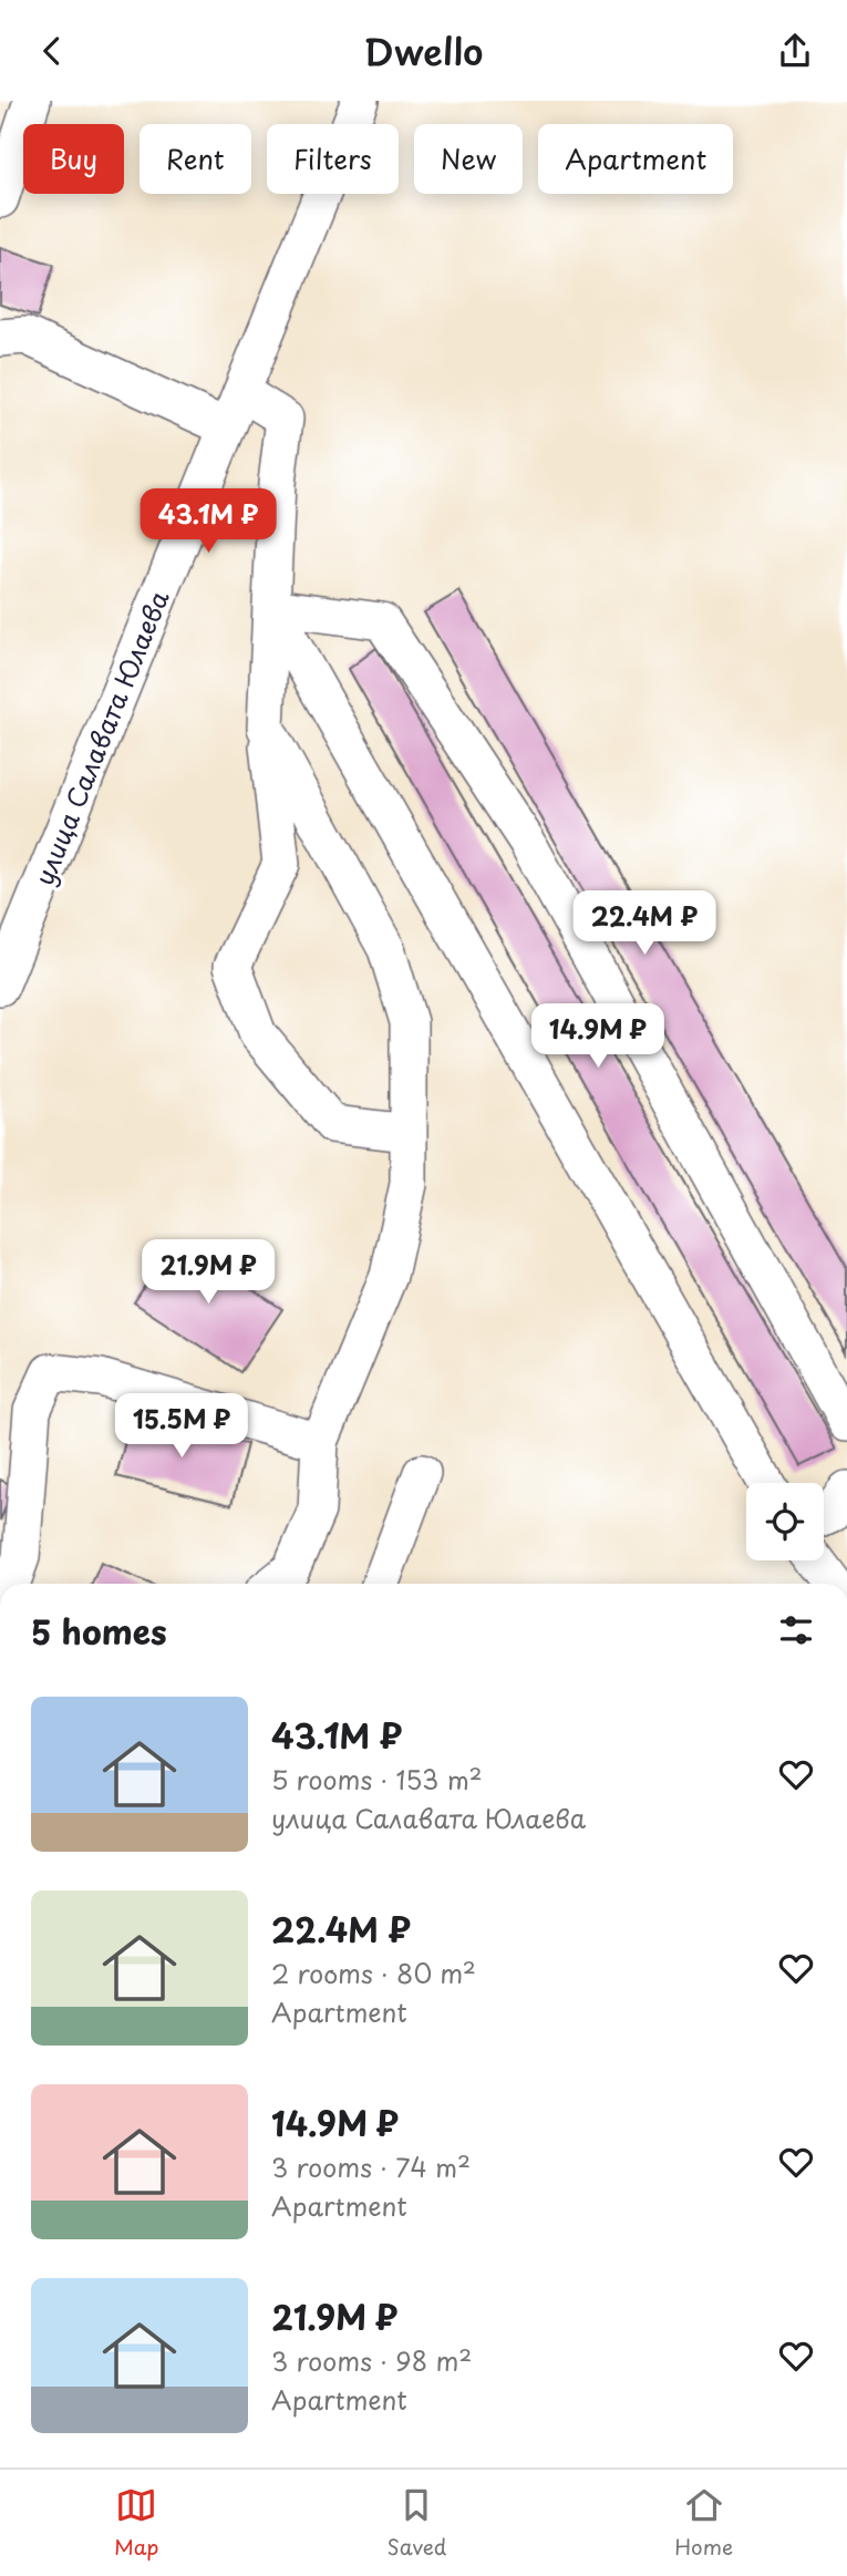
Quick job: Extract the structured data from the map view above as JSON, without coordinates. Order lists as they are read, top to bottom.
{
  "streets": {
    "street": ["улица Салавата Юлаева"]
  },
  "page": {
    "header": "Dwello",
    "chip": [
      "Buy",
      "Rent",
      "Filters",
      "New",
      "Apartment"
    ],
    "price": [
      "43.1M ₽",
      "22.4M ₽",
      "14.9M ₽",
      "21.9M ₽",
      "15.5M ₽"
    ],
    "heading": "5 homes",
    "list": [
      {
        "name": "43.1M ₽",
        "note": "5 rooms · 153 m² · улица Салавата Юлаева"
      },
      {
        "name": "22.4M ₽",
        "note": "2 rooms · 80 m² · Apartment"
      },
      {
        "name": "14.9M ₽",
        "note": "3 rooms · 74 m² · Apartment"
      },
      {
        "name": "21.9M ₽",
        "note": "3 rooms · 98 m² · Apartment"
      }
    ],
    "tabs": ["Map", "Saved", "Home"]
  }
}
